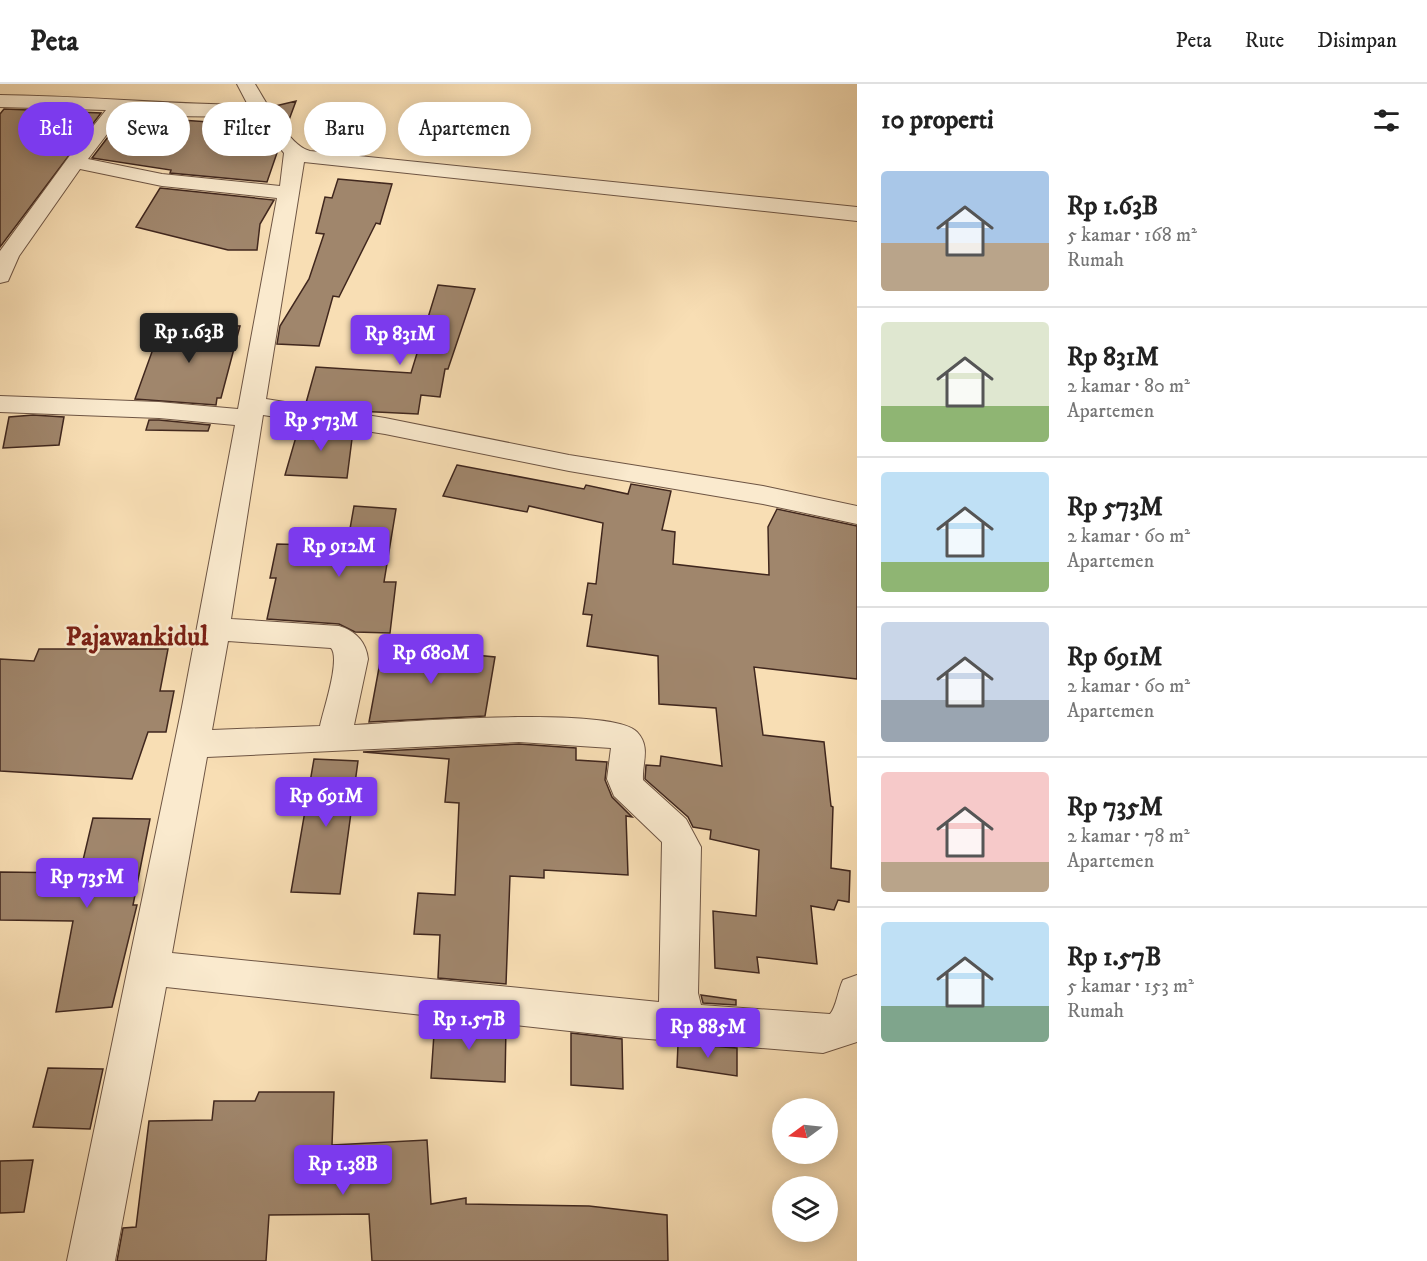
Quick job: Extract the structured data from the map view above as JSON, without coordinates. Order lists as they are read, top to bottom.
{
  "districts": ["Pajawankidul"],
  "north": "left",
  "page": {
    "header": "Peta",
    "nav": ["Peta", "Rute", "Disimpan"],
    "heading": "10 properti",
    "chip": [
      "Beli",
      "Sewa",
      "Filter",
      "Baru",
      "Apartemen"
    ],
    "list": [
      {
        "name": "Rp 1.63B",
        "note": "5 kamar · 168 m² · Rumah"
      },
      {
        "name": "Rp 831M",
        "note": "2 kamar · 80 m² · Apartemen"
      },
      {
        "name": "Rp 573M",
        "note": "2 kamar · 60 m² · Apartemen"
      },
      {
        "name": "Rp 691M",
        "note": "2 kamar · 60 m² · Apartemen"
      },
      {
        "name": "Rp 735M",
        "note": "2 kamar · 78 m² · Apartemen"
      },
      {
        "name": "Rp 1.57B",
        "note": "5 kamar · 153 m² · Rumah"
      }
    ],
    "price": [
      "Rp 1.63B",
      "Rp 831M",
      "Rp 573M",
      "Rp 912M",
      "Rp 680M",
      "Rp 691M",
      "Rp 735M",
      "Rp 1.57B",
      "Rp 885M",
      "Rp 1.38B"
    ]
  }
}
